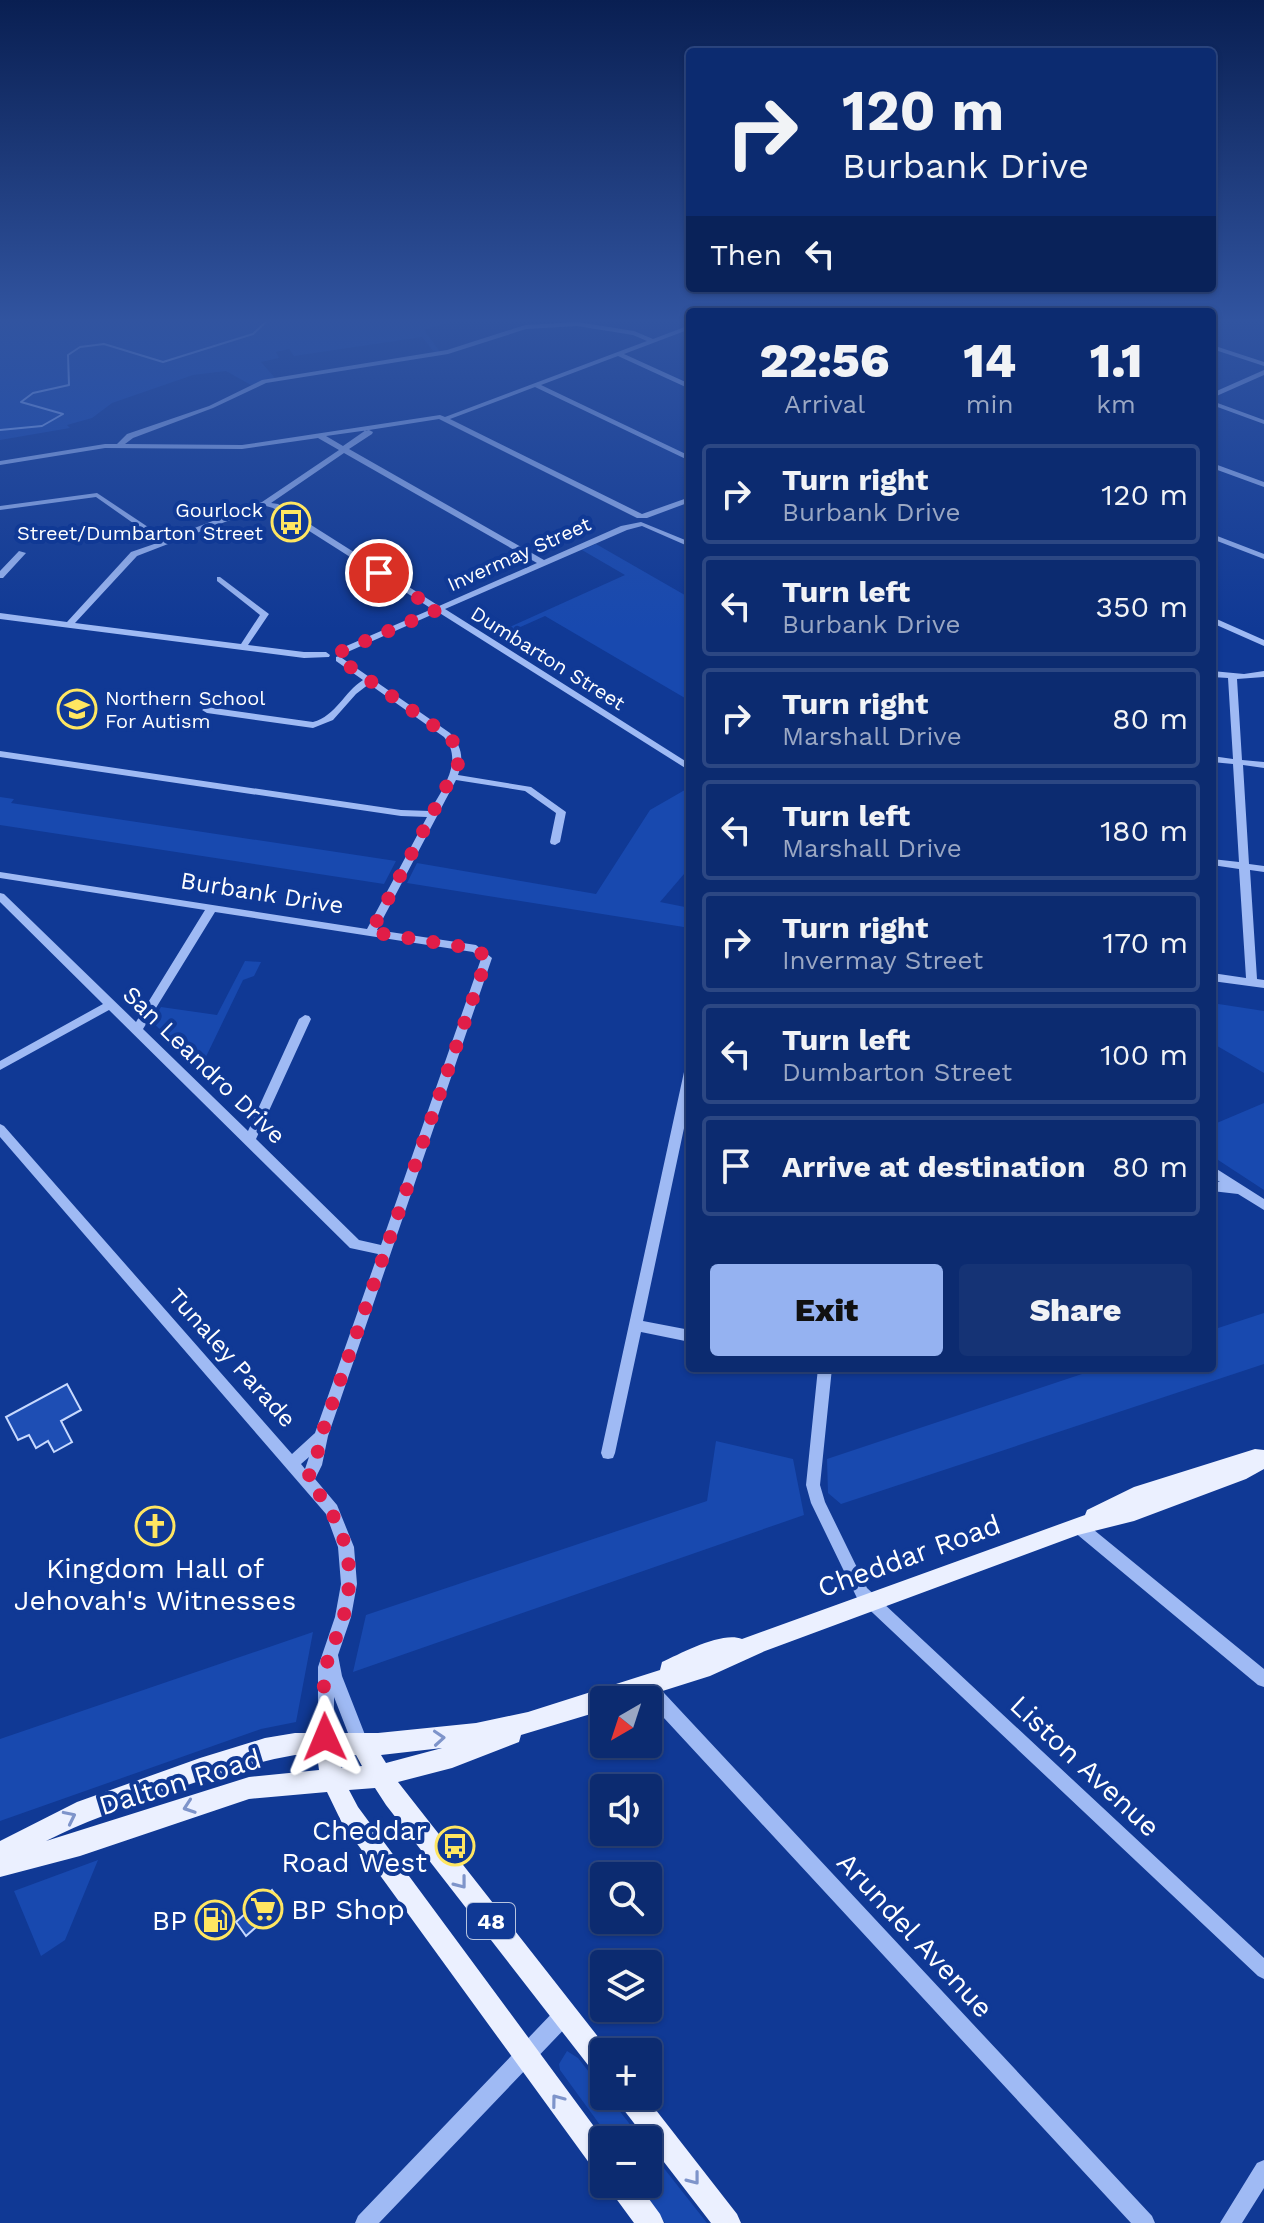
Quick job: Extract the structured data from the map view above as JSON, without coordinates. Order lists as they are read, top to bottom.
{
  "streets": {
    "main road": ["Cheddar Road", "Dalton Road", "48"],
    "street": [
      "Invermay Street",
      "Dumbarton Street",
      "Burbank Drive",
      "San Leandro Drive",
      "Tunaley Parade",
      "Liston Avenue",
      "Arundel Avenue"
    ]
  },
  "crossings": [
    ["Invermay Street", "Dumbarton Street"],
    ["Burbank Drive", "San Leandro Drive"],
    ["Burbank Drive", "Tunaley Parade"],
    ["Tunaley Parade", "Dalton Road"],
    ["Cheddar Road", "Liston Avenue"],
    ["Cheddar Road", "Dalton Road"],
    ["Cheddar Road", "48"],
    ["Cheddar Road", "Arundel Avenue"],
    ["Dalton Road", "48"]
  ],
  "places": {
    "bus stop": ["Gourlock Street/Dumbarton Street", "Cheddar Road West"],
    "school or university": ["Northern School For Autism"],
    "church": ["Kingdom Hall of Jehovah's Witnesses"],
    "supermarket": ["BP Shop"],
    "fuel station": ["BP"]
  },
  "north": "bottom left",
  "page": {
    "turn": ["120 m", "Burbank Drive"],
    "then": "Then",
    "eta": [
      "22:56",
      "Arrival",
      "14",
      "min",
      "1.1",
      "km"
    ],
    "list": [
      {
        "name": "Turn right",
        "note": "Burbank Drive",
        "value": "120 m"
      },
      {
        "name": "Turn left",
        "note": "Burbank Drive",
        "value": "350 m"
      },
      {
        "name": "Turn right",
        "note": "Marshall Drive",
        "value": "80 m"
      },
      {
        "name": "Turn left",
        "note": "Marshall Drive",
        "value": "180 m"
      },
      {
        "name": "Turn right",
        "note": "Invermay Street",
        "value": "170 m"
      },
      {
        "name": "Turn left",
        "note": "Dumbarton Street",
        "value": "100 m"
      },
      {
        "name": "Arrive at destination",
        "value": "80 m"
      }
    ],
    "buttons": ["Exit", "Share"],
    "map_buttons": ["+", "−"]
  }
}
